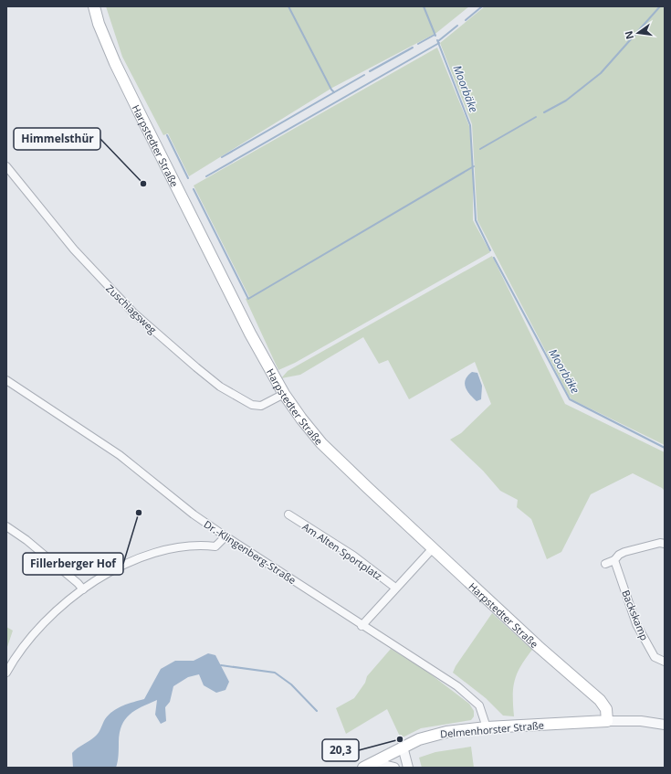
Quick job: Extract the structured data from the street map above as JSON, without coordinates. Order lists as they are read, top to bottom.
{
  "streets": {
    "main road": ["Harpstedter Straße", "Delmenhorster Straße"],
    "street": [
      "Zuschlagsweg",
      "Am Alten Sportplatz",
      "Dr.-Klingenberg-Straße",
      "Backskamp"
    ]
  },
  "crossings": [
    ["Harpstedter Straße", "Zuschlagsweg"],
    ["Harpstedter Straße", "Delmenhorster Straße"],
    ["Dr.-Klingenberg-Straße", "Delmenhorster Straße"]
  ],
  "water": ["Moorbäke"],
  "places": ["Himmelsthür", "Fillerberger Hof", "20,3"],
  "north": "left"
}
